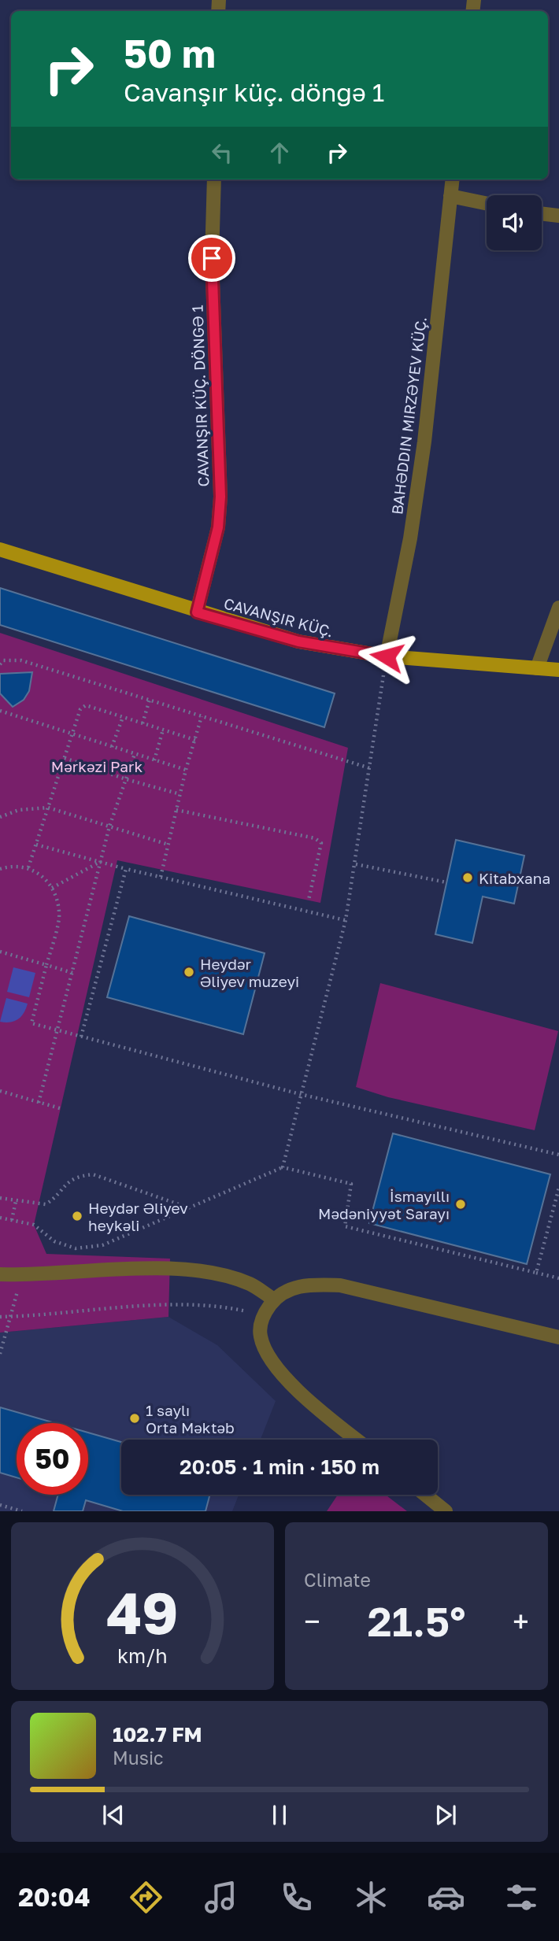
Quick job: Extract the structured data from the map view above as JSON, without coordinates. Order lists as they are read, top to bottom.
{
  "streets": {
    "street": ["BAHƏDDIN MIRZƏYEV KÜÇ."]
  },
  "parks": ["Mərkəzi Park"],
  "places": [
    "Kitabxana",
    "Heydər Əliyev muzeyi",
    "İsmayıllı Mədəniyyət Sarayı",
    "Heydər Əliyev heykəli",
    "1 saylı Orta Məktəb"
  ],
  "page": {
    "turn": ["50 m", "Cavanşır küç. döngə 1"],
    "limit": "50",
    "trip": "20:05 · 1 min · 150 m",
    "tile": "Climate",
    "heat": ["−", "21.5°", "+"],
    "song": ["102.7 FM", "Music"],
    "tabs": "20:04",
    "gauge": ["49", "km/h"]
  }
}
